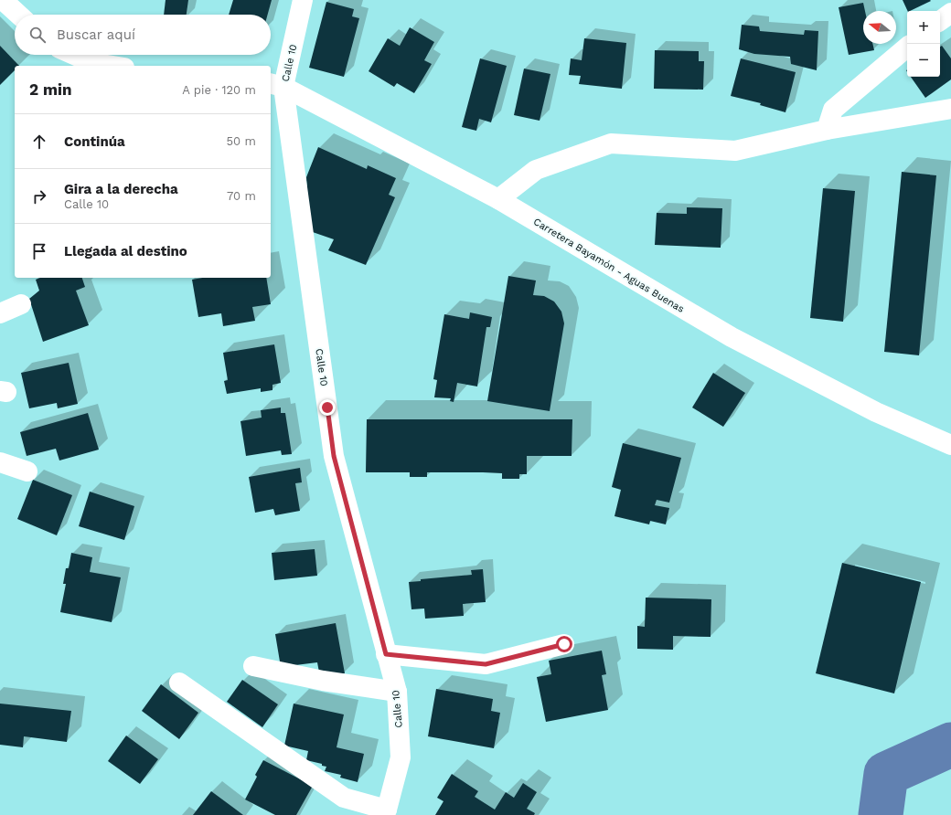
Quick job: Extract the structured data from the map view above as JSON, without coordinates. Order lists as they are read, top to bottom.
{
  "streets": {
    "street": ["Calle 10", "Carretera Bayamón - Aguas Buenas"]
  },
  "crossings": [
    ["Calle 10", "Carretera Bayamón - Aguas Buenas"]
  ],
  "north": "left",
  "page": {
    "map_buttons": ["+", "−"],
    "search": "Buscar aquí",
    "heading": ["2 min", "A pie · 120 m"],
    "list": [
      ["Continúa", "50 m"],
      ["Gira a la derecha", "Calle 10", "70 m"],
      "Llegada al destino"
    ]
  }
}
